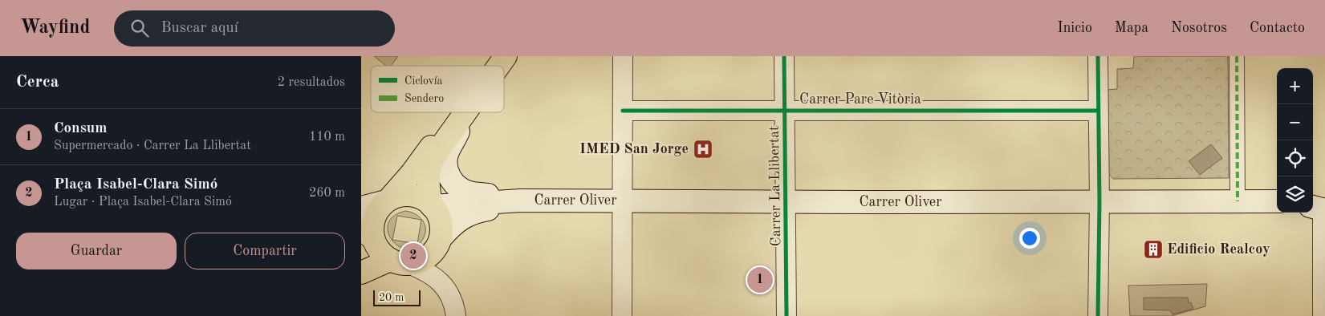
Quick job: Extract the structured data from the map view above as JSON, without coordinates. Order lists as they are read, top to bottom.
{
  "streets": {
    "main road": ["Carrer Oliver"],
    "street": ["Carrer Pare Vitòria", "Carrer La Llibertat"]
  },
  "crossings": [
    ["Carrer Pare Vitòria", "Carrer La Llibertat"],
    ["Carrer La Llibertat", "Carrer Oliver"]
  ],
  "places": {
    "hospital": ["IMED San Jorge"],
    "building": ["Edificio Realcoy"]
  },
  "legend": ["Ciclovía", "Sendero"],
  "scale_bar": "20 m",
  "page": {
    "header": "Wayfind",
    "search": "Buscar aquí",
    "nav": [
      "Inicio",
      "Mapa",
      "Nosotros",
      "Contacto"
    ],
    "heading": ["Cerca", "2 resultados"],
    "map_buttons": ["+", "−"],
    "list": [
      {
        "mark": "1",
        "name": "Consum",
        "note": "Supermercado · Carrer La Llibertat",
        "value": "110 m"
      },
      {
        "mark": "2",
        "name": "Plaça Isabel-Clara Simó",
        "note": "Lugar · Plaça Isabel-Clara Simó",
        "value": "260 m"
      }
    ],
    "buttons": ["Guardar", "Compartir"],
    "pins": ["2", "1"],
    "scale": "20 m"
  }
}
